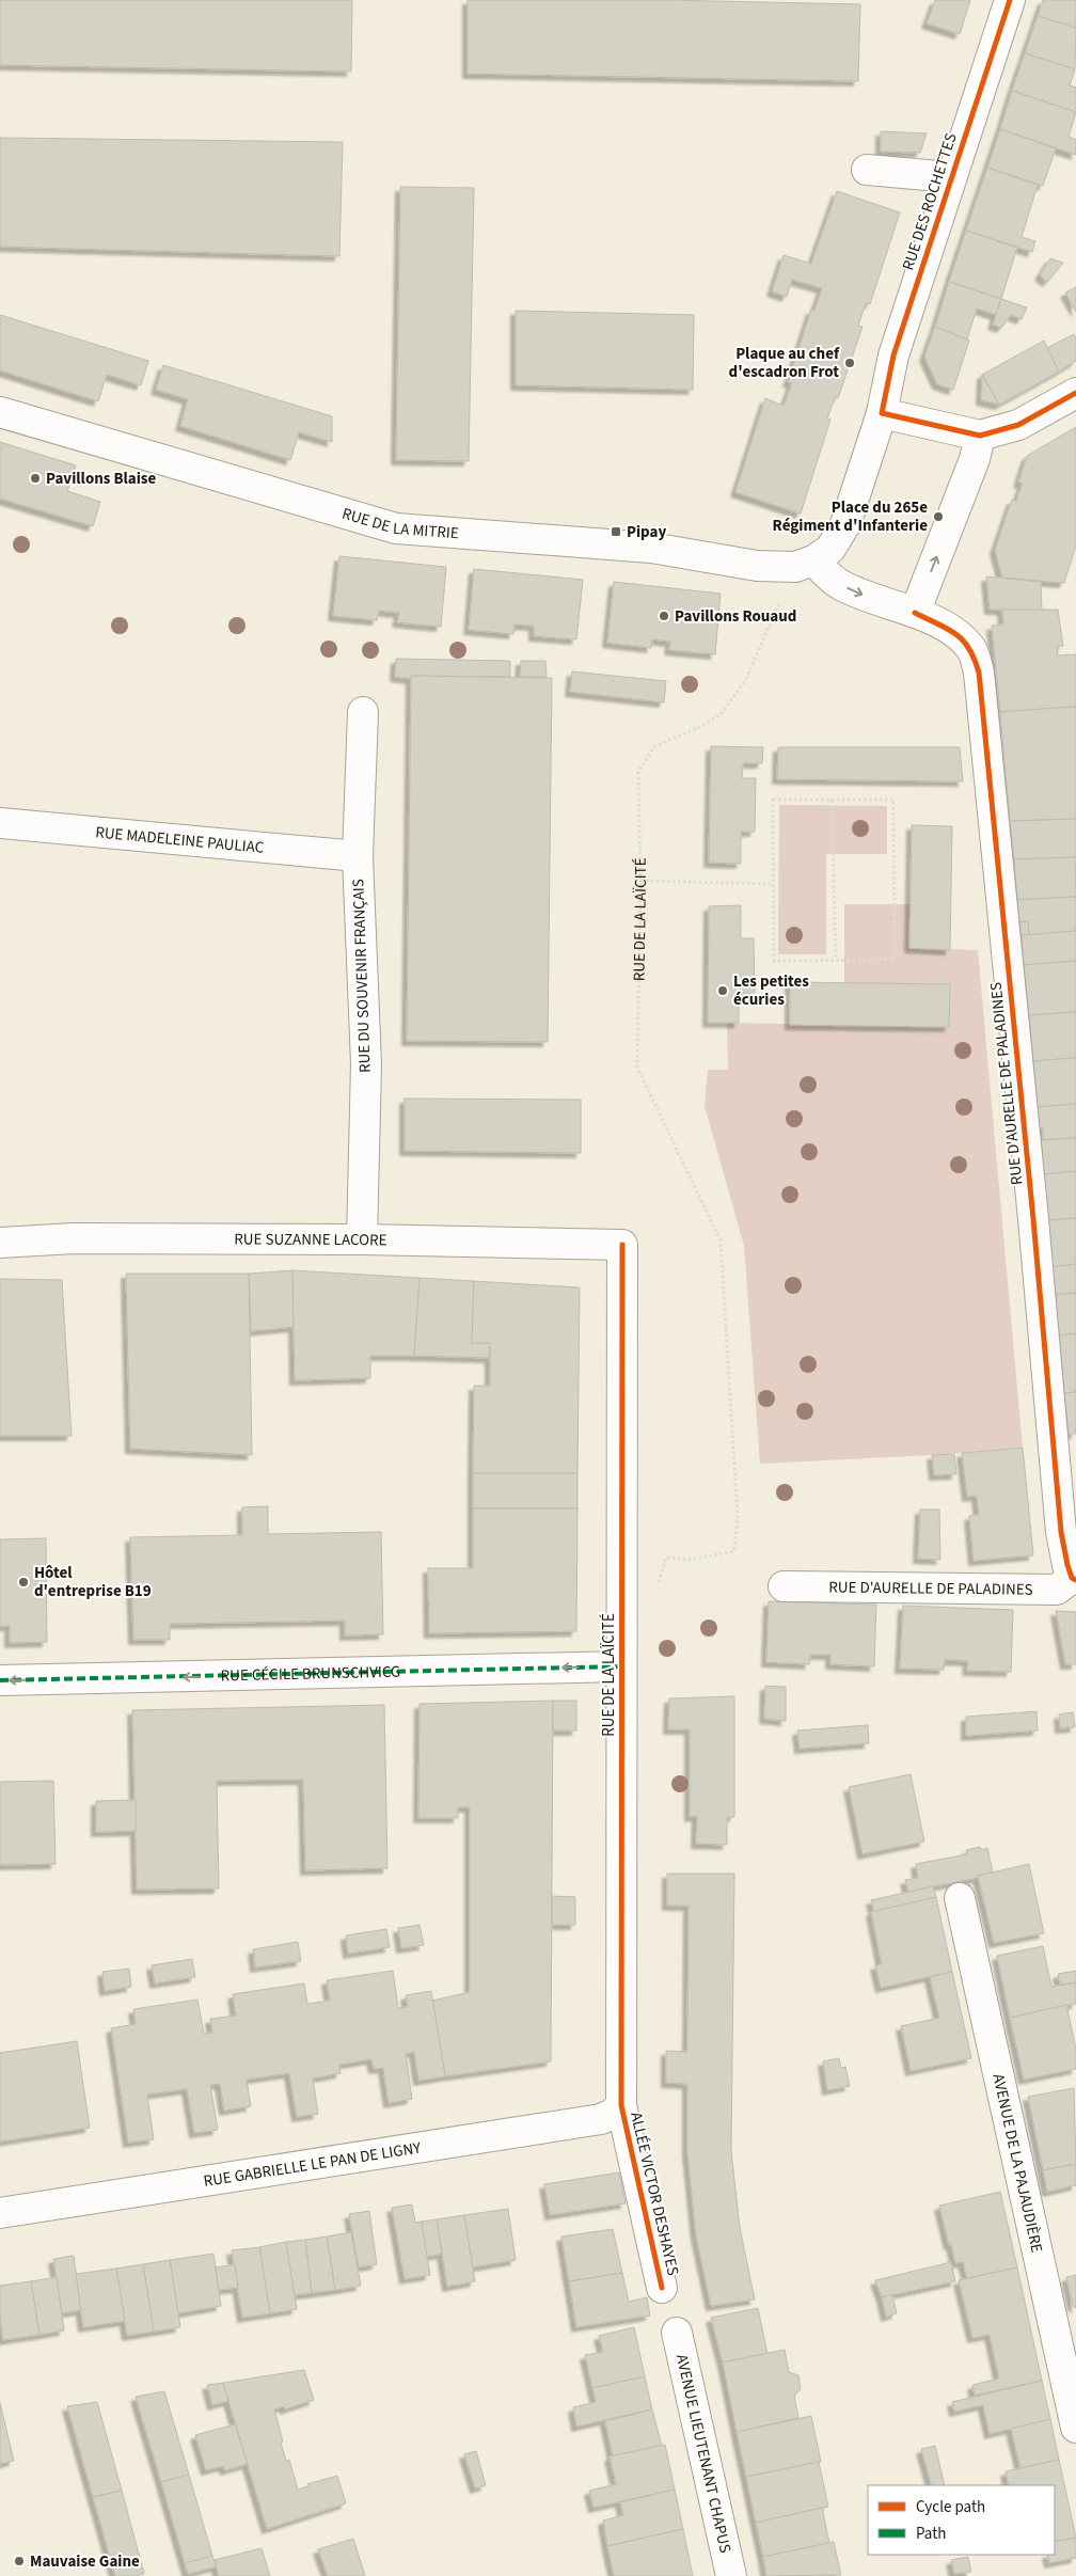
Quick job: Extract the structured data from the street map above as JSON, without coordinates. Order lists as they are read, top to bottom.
{
  "streets": {
    "street": [
      "RUE DES ROCHETTES",
      "RUE DE LA MITRIE",
      "RUE MADELEINE PAULIAC",
      "RUE DE LA LAÏCITÉ",
      "RUE DU SOUVENIR FRANÇAIS",
      "RUE D'AURELLE DE PALADINES",
      "RUE SUZANNE LACORE",
      "RUE CÉCILE BRUNSCHVICG",
      "AVENUE DE LA PAJAUDIÈRE",
      "RUE GABRIELLE LE PAN DE LIGNY",
      "ALLÉE VICTOR DESHAYES",
      "AVENUE LIEUTENANT CHAPUS"
    ]
  },
  "crossings": [
    ["RUE MADELEINE PAULIAC", "RUE DU SOUVENIR FRANÇAIS"],
    ["RUE DE LA LAÏCITÉ", "RUE SUZANNE LACORE"],
    ["RUE DE LA LAÏCITÉ", "RUE CÉCILE BRUNSCHVICG"],
    ["RUE DE LA LAÏCITÉ", "RUE GABRIELLE LE PAN DE LIGNY"],
    ["RUE DE LA LAÏCITÉ", "ALLÉE VICTOR DESHAYES"],
    ["RUE DU SOUVENIR FRANÇAIS", "RUE SUZANNE LACORE"],
    ["RUE GABRIELLE LE PAN DE LIGNY", "ALLÉE VICTOR DESHAYES"]
  ],
  "one_way": ["RUE CÉCILE BRUNSCHVICG"],
  "places": {
    "other": [
      "Plaque au chef d'escadron Frot",
      "Pavillons Blaise",
      "Place du 265e Régiment d'Infanterie",
      "Pavillons Rouaud",
      "Les petites écuries",
      "Hôtel d'entreprise B19",
      "Mauvaise Gaine"
    ],
    "transit": ["Pipay"]
  },
  "legend": ["Cycle path", "Path"]
}
